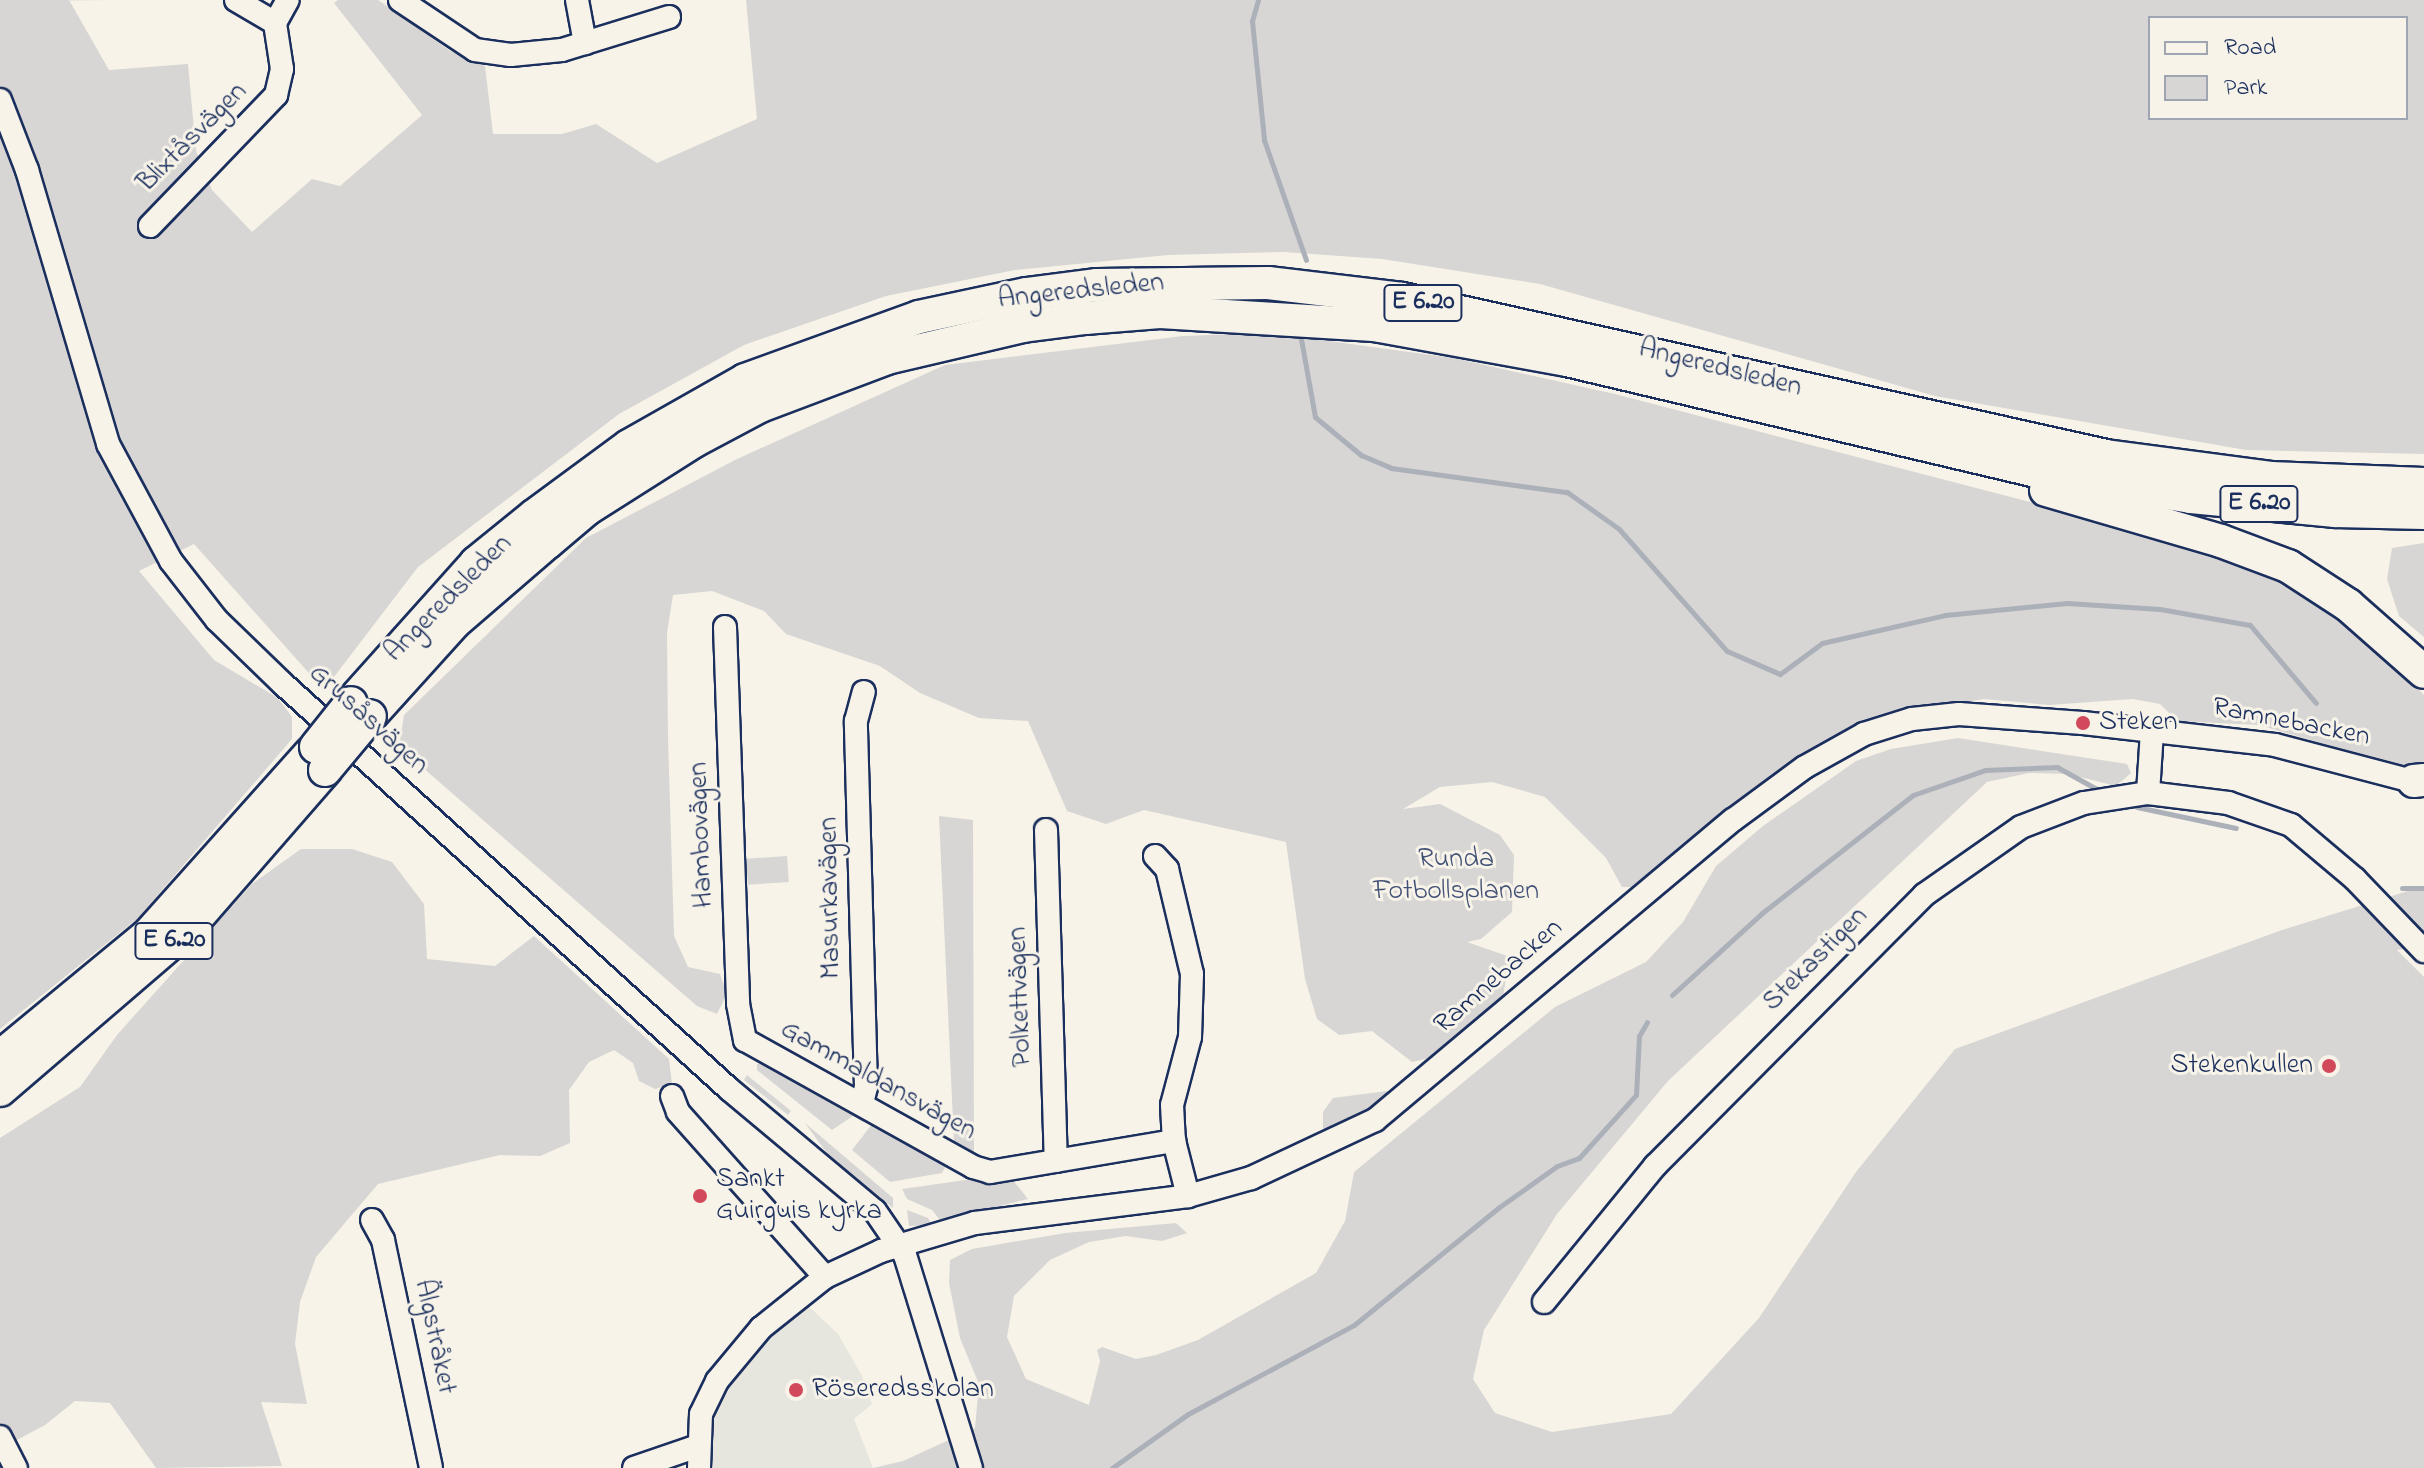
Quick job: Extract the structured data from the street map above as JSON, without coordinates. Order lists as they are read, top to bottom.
{
  "streets": {
    "highway": ["Angeredsleden", "E 6.20"],
    "street": [
      "Blixtåsvägen",
      "Grusåsvägen",
      "Ramnebacken",
      "Hambovägen",
      "Masurkavägen",
      "Stekastigen",
      "Polkettvägen",
      "Gammaldansvägen",
      "Älgstråket"
    ]
  },
  "crossings": [
    ["Grusåsvägen", "Ramnebacken"],
    ["Hambovägen", "Gammaldansvägen"],
    ["Masurkavägen", "Gammaldansvägen"],
    ["Polkettvägen", "Gammaldansvägen"]
  ],
  "parks": ["Runda Fotbollsplanen"],
  "places": [
    "Steken",
    "Stekenkullen",
    "Sankt Guirguis kyrka",
    "Röseredsskolan"
  ],
  "legend": ["Road", "Park"]
}
